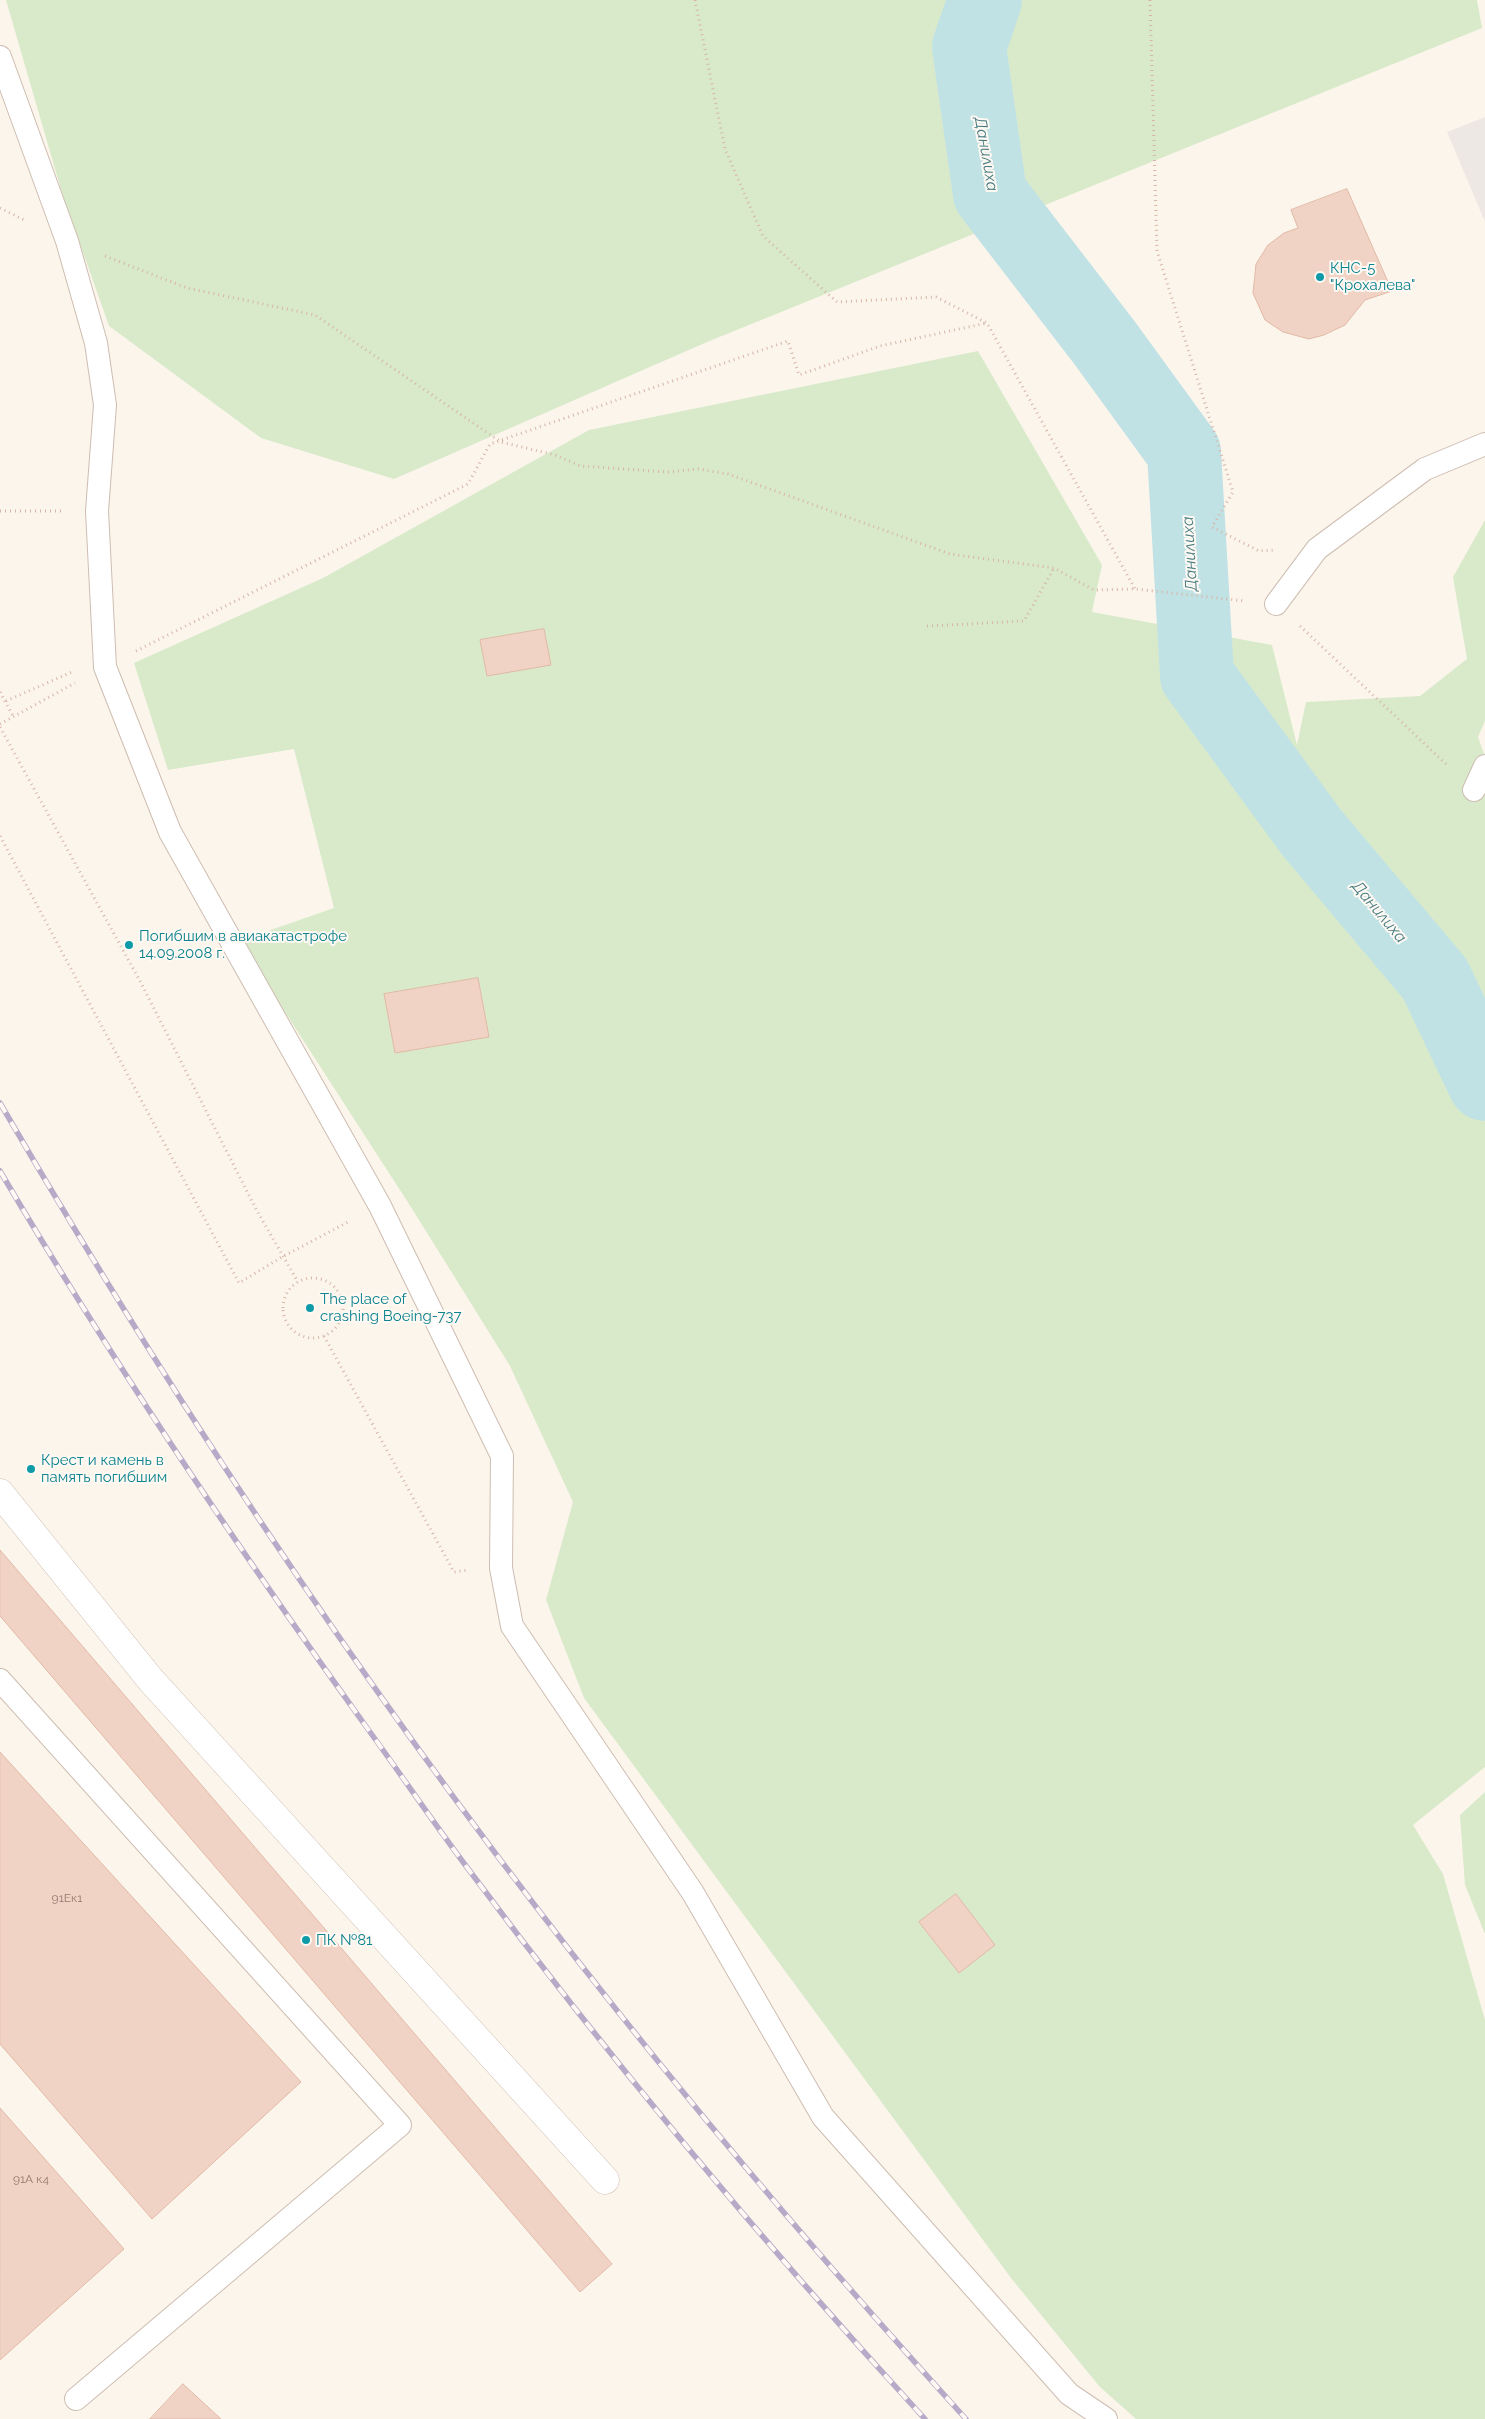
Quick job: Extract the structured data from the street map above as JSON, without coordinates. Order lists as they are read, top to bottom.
{
  "water": ["Данилиха"],
  "places": [
    "КНС-5 \"Крохалева\"",
    "Погибшим в авиакатастрофе 14.09.2008 г.",
    "The place of crashing Boeing-737",
    "Крест и камень в память погибшим",
    "ПК №81"
  ],
  "house_numbers": ["91Ек1", "91А к4"]
}
